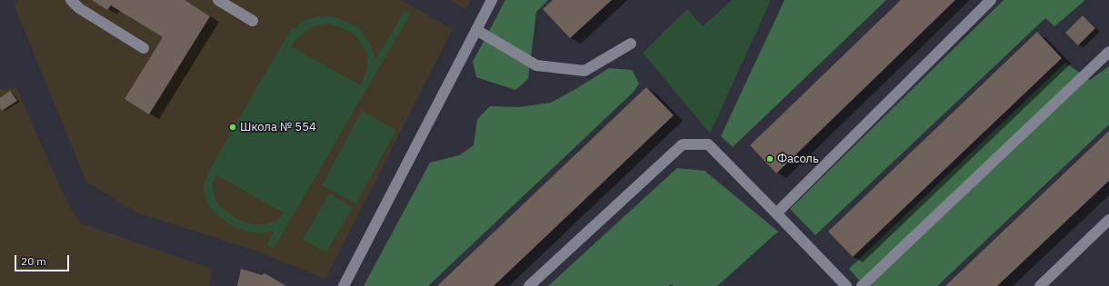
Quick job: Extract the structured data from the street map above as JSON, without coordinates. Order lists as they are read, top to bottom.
{
  "places": ["Школа № 554", "Фасоль"],
  "scale_bar": "20 m"
}
